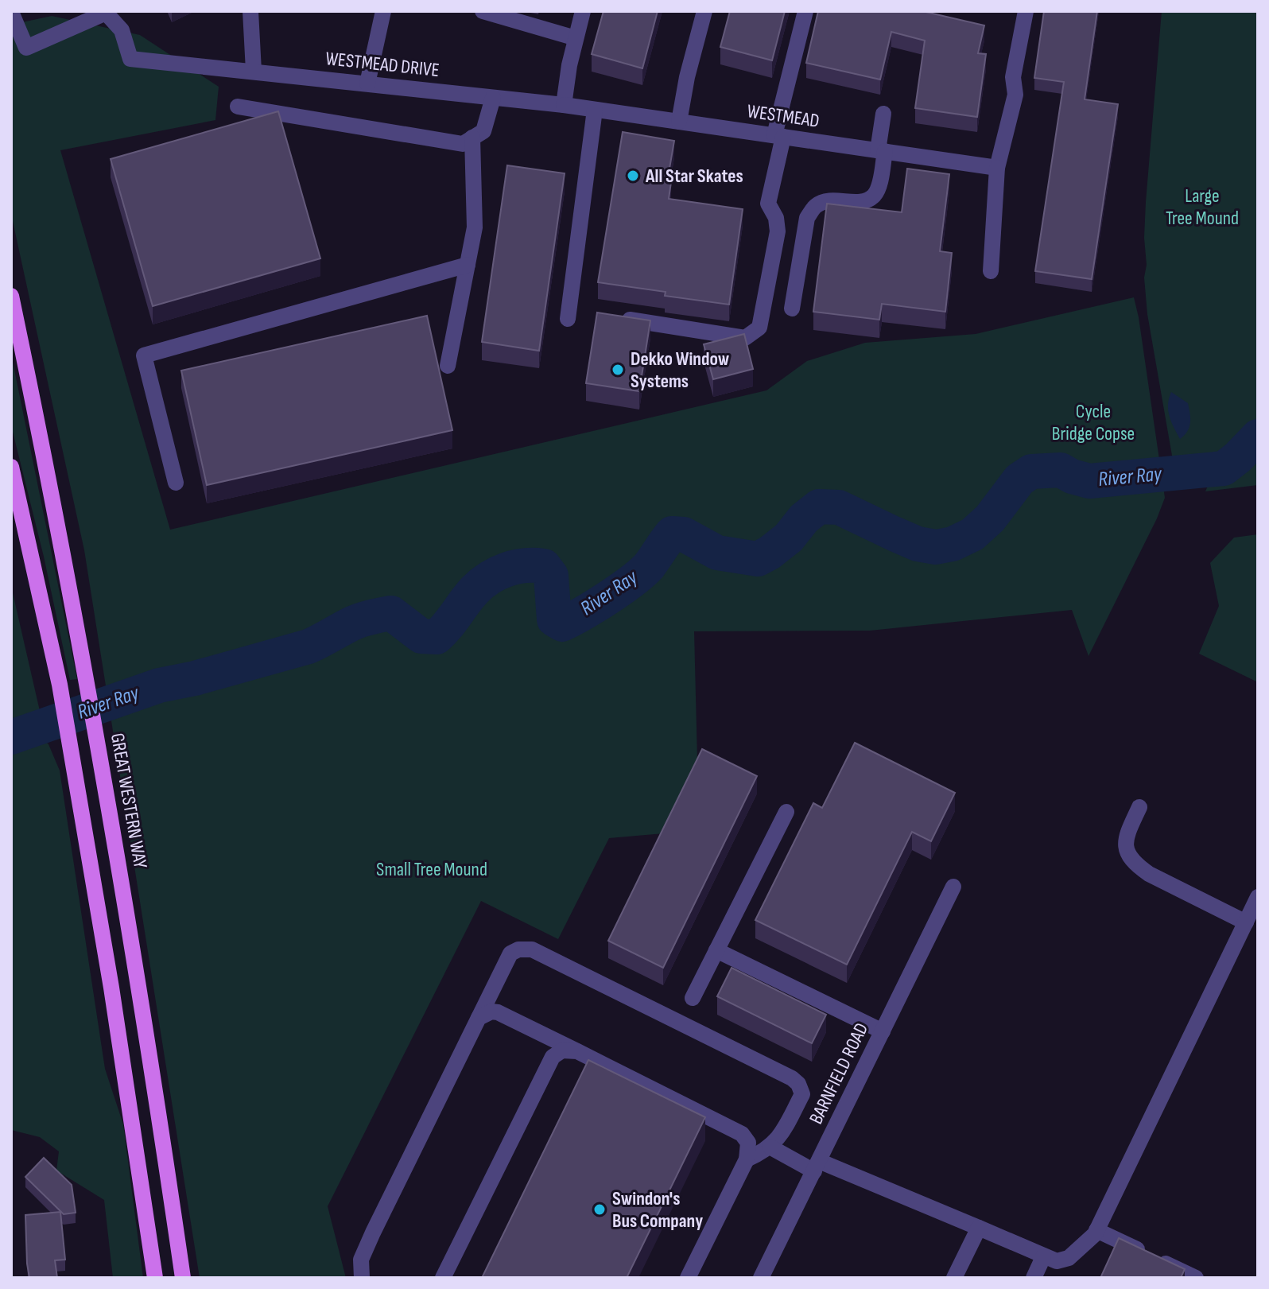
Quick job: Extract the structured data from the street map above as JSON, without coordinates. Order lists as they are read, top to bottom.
{
  "streets": {
    "main road": ["GREAT WESTERN WAY"],
    "street": ["WESTMEAD DRIVE", "WESTMEAD", "BARNFIELD ROAD"]
  },
  "crossings": [
    ["WESTMEAD DRIVE", "WESTMEAD"]
  ],
  "water": ["River Ray"],
  "parks": ["Large Tree Mound", "Cycle Bridge Copse", "Small Tree Mound"],
  "places": ["All Star Skates", "Dekko Window Systems", "Swindon's Bus Company"]
}
